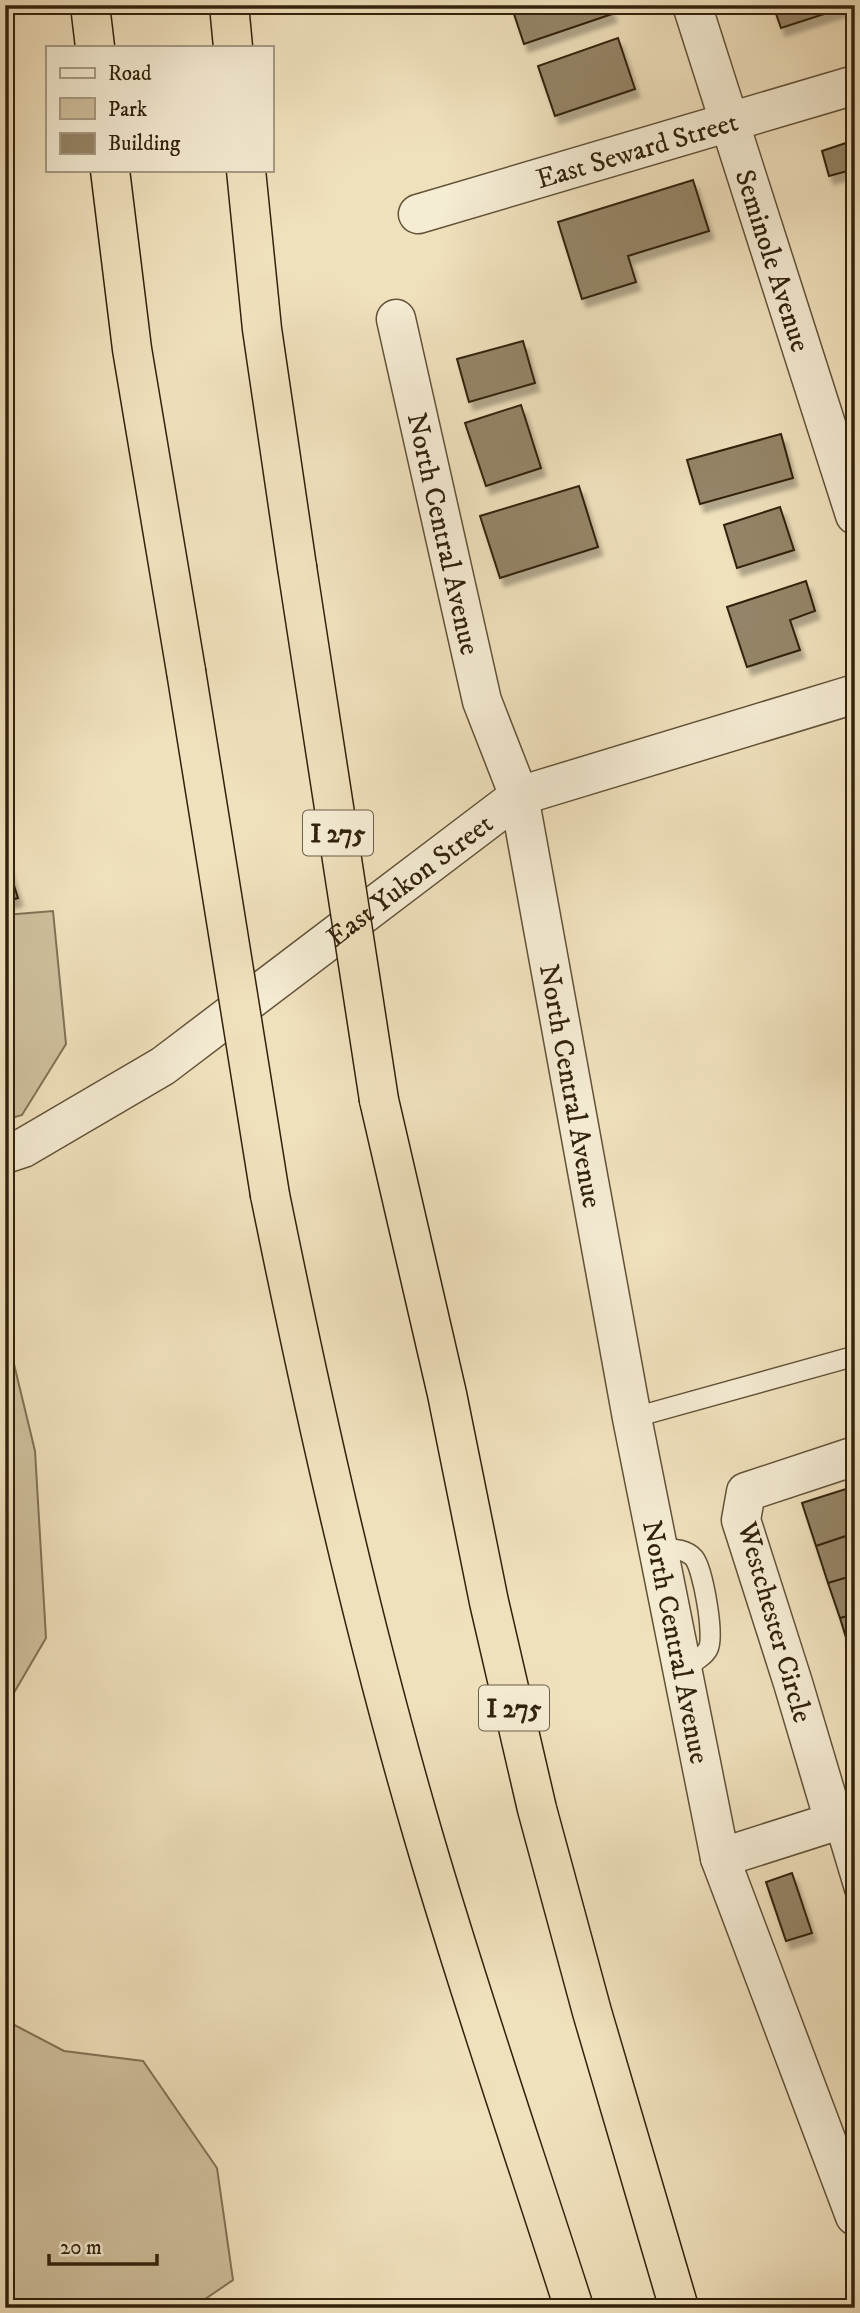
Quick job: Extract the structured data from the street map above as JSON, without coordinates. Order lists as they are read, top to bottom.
{
  "streets": {
    "highway": ["I 275"],
    "street": [
      "East Seward Street",
      "Seminole Avenue",
      "North Central Avenue",
      "East Yukon Street",
      "Westchester Circle"
    ]
  },
  "crossings": [
    ["East Seward Street", "Seminole Avenue"],
    ["North Central Avenue", "East Yukon Street"]
  ],
  "legend": ["Road", "Park", "Building"],
  "scale_bar": "20 m"
}
